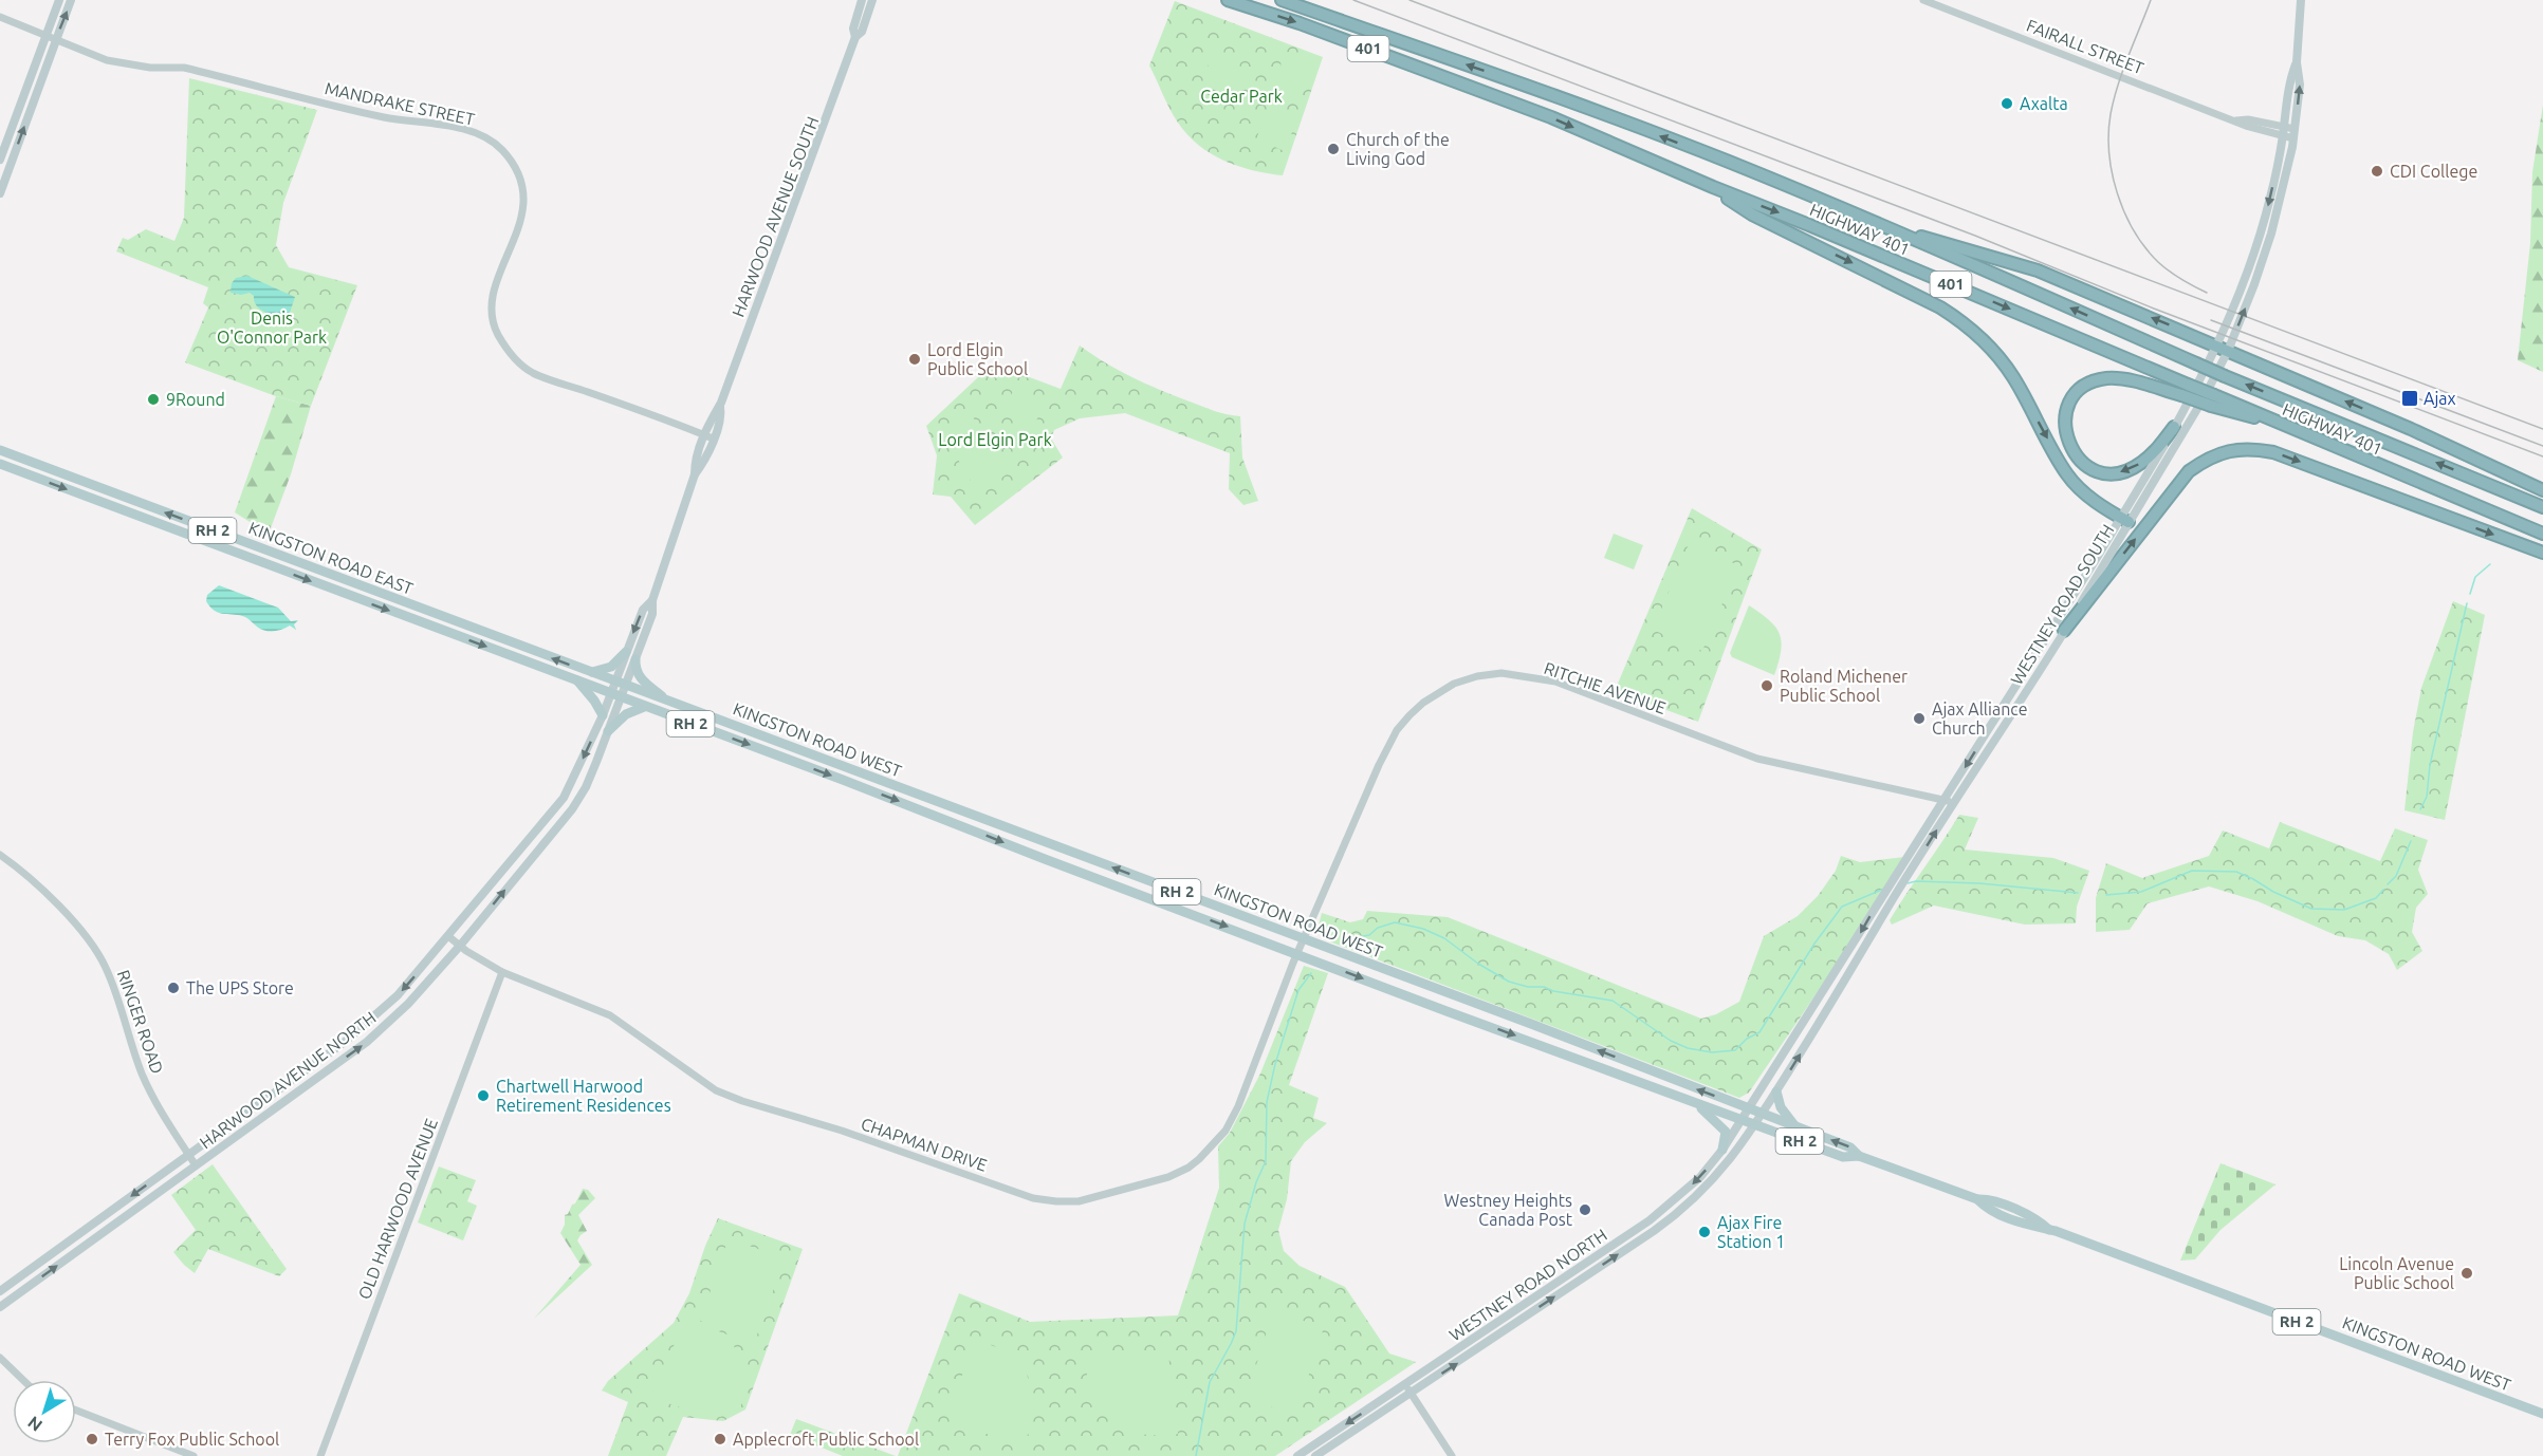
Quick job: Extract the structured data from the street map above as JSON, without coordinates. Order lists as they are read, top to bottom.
{
  "streets": {
    "highway": ["401", "HIGHWAY 401"],
    "main road": [
      "HARWOOD AVENUE SOUTH",
      "RH 2",
      "KINGSTON ROAD EAST",
      "WESTNEY ROAD SOUTH",
      "KINGSTON ROAD WEST",
      "HARWOOD AVENUE NORTH",
      "WESTNEY ROAD NORTH"
    ],
    "street": [
      "FAIRALL STREET",
      "MANDRAKE STREET",
      "RITCHIE AVENUE",
      "RINGER ROAD",
      "CHAPMAN DRIVE",
      "OLD HARWOOD AVENUE"
    ]
  },
  "crossings": [
    ["FAIRALL STREET", "WESTNEY ROAD SOUTH"],
    ["MANDRAKE STREET", "HARWOOD AVENUE SOUTH"],
    ["HARWOOD AVENUE SOUTH", "KINGSTON ROAD EAST"],
    ["HARWOOD AVENUE SOUTH", "KINGSTON ROAD WEST"],
    ["HARWOOD AVENUE SOUTH", "HARWOOD AVENUE NORTH"],
    ["KINGSTON ROAD EAST", "KINGSTON ROAD WEST"],
    ["KINGSTON ROAD EAST", "HARWOOD AVENUE NORTH"],
    ["WESTNEY ROAD SOUTH", "RITCHIE AVENUE"],
    ["WESTNEY ROAD SOUTH", "KINGSTON ROAD WEST"],
    ["WESTNEY ROAD SOUTH", "WESTNEY ROAD NORTH"],
    ["RITCHIE AVENUE", "KINGSTON ROAD WEST"],
    ["RITCHIE AVENUE", "CHAPMAN DRIVE"],
    ["KINGSTON ROAD WEST", "HARWOOD AVENUE NORTH"],
    ["KINGSTON ROAD WEST", "CHAPMAN DRIVE"],
    ["KINGSTON ROAD WEST", "WESTNEY ROAD NORTH"],
    ["RINGER ROAD", "HARWOOD AVENUE NORTH"],
    ["HARWOOD AVENUE NORTH", "CHAPMAN DRIVE"],
    ["CHAPMAN DRIVE", "OLD HARWOOD AVENUE"]
  ],
  "parks": ["Cedar Park", "Denis O'Connor Park", "Lord Elgin Park"],
  "places": {
    "other": [
      "Axalta",
      "Church of the Living God",
      "CDI College",
      "Lord Elgin Public School",
      "9Round",
      "Roland Michener Public School",
      "Ajax Alliance Church",
      "The UPS Store",
      "Chartwell Harwood Retirement Residences",
      "Westney Heights Canada Post",
      "Ajax Fire Station 1",
      "Lincoln Avenue Public School",
      "Terry Fox Public School",
      "Applecroft Public School"
    ],
    "transit": ["Ajax"]
  },
  "north": "bottom left"
}
